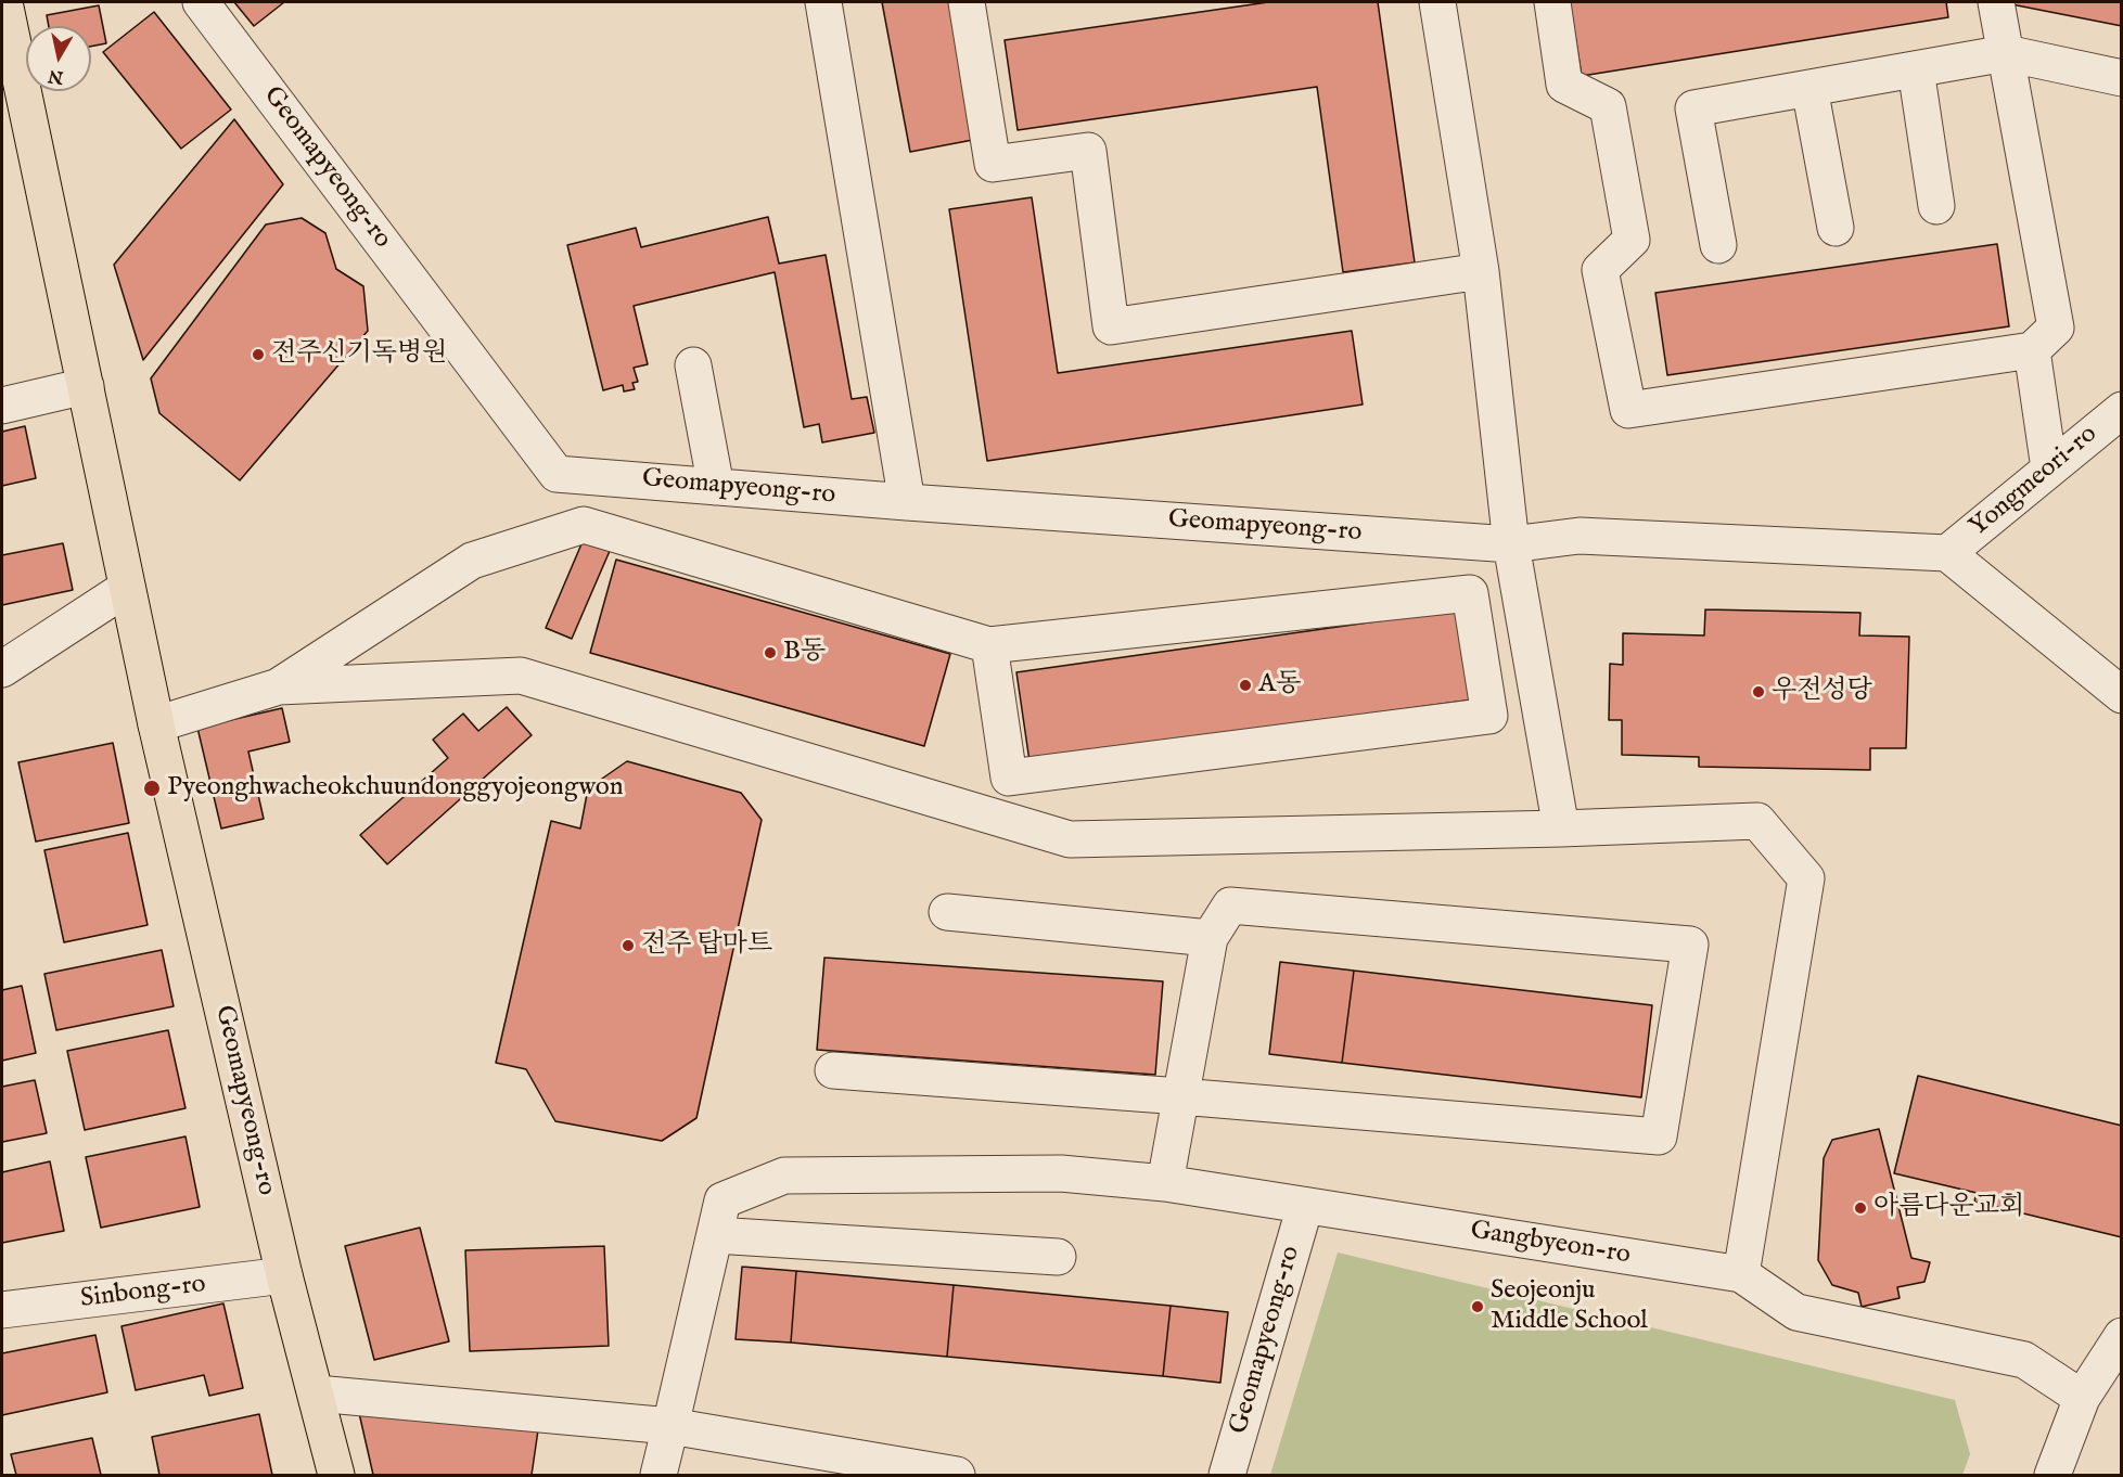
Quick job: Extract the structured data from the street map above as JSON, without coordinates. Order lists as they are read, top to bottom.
{
  "streets": {
    "main road": ["Geomapyeong-ro"],
    "street": ["Yongmeori-ro", "Gangbyeon-ro", "Sinbong-ro"]
  },
  "crossings": [
    ["Geomapyeong-ro", "Yongmeori-ro"],
    ["Geomapyeong-ro", "Gangbyeon-ro"],
    ["Geomapyeong-ro", "Sinbong-ro"]
  ],
  "places": [
    "전주신기독병원",
    "B동",
    "A동",
    "우전성당",
    "Pyeonghwacheokchuundonggyojeongwon",
    "전주 탑마트",
    "아름다운교회",
    "Seojeonju Middle School"
  ],
  "north": "bottom"
}
